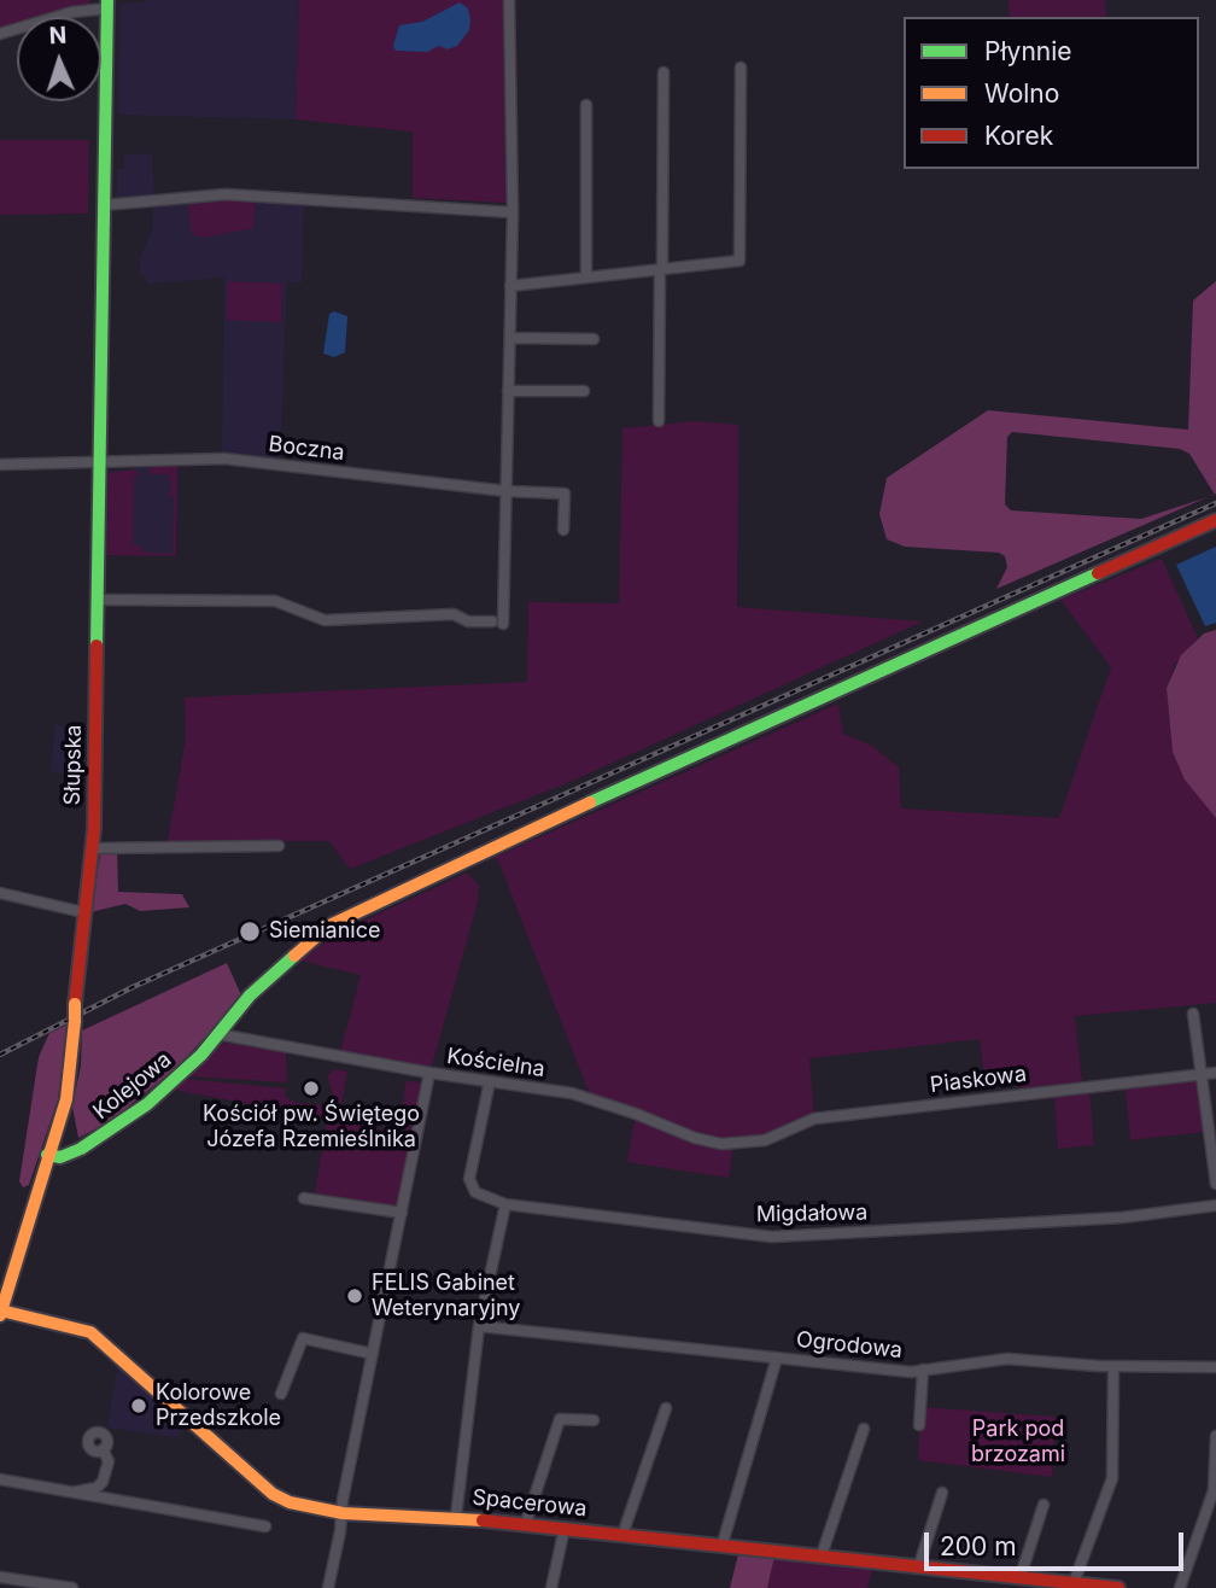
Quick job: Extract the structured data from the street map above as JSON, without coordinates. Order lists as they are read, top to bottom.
{
  "streets": {
    "street": [
      "Boczna",
      "Słupska",
      "Kościelna",
      "Piaskowa",
      "Kolejowa",
      "Migdałowa",
      "Ogrodowa",
      "Spacerowa"
    ]
  },
  "crossings": [
    ["Boczna", "Słupska"],
    ["Słupska", "Kolejowa"],
    ["Słupska", "Spacerowa"],
    ["Kościelna", "Piaskowa"],
    ["Kościelna", "Kolejowa"],
    ["Kościelna", "Migdałowa"]
  ],
  "parks": ["Park pod brzozami"],
  "places": [
    "Siemianice",
    "Kościół pw. Świętego Józefa Rzemieślnika",
    "FELIS Gabinet Weterynaryjny",
    "Kolorowe Przedszkole"
  ],
  "legend": ["Płynnie", "Wolno", "Korek"],
  "scale_bar": "200 m",
  "north": "top"
}
